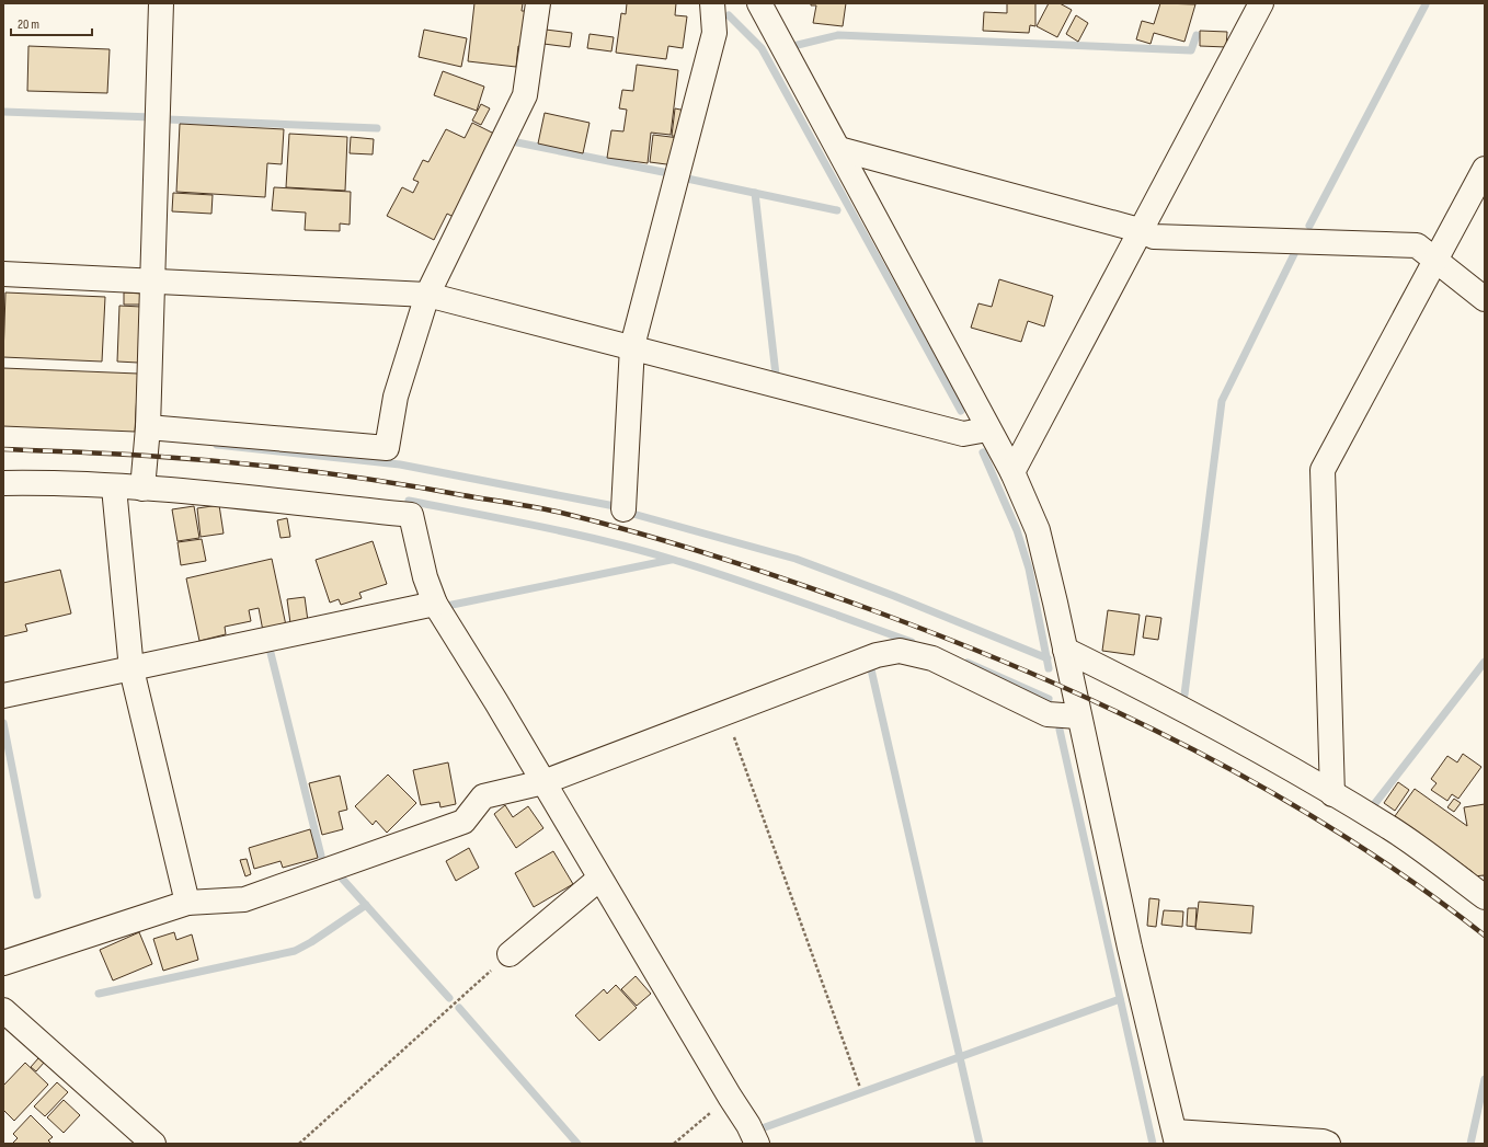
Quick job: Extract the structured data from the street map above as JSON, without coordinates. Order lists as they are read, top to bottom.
{
  "scale_bar": "20 m"
}
